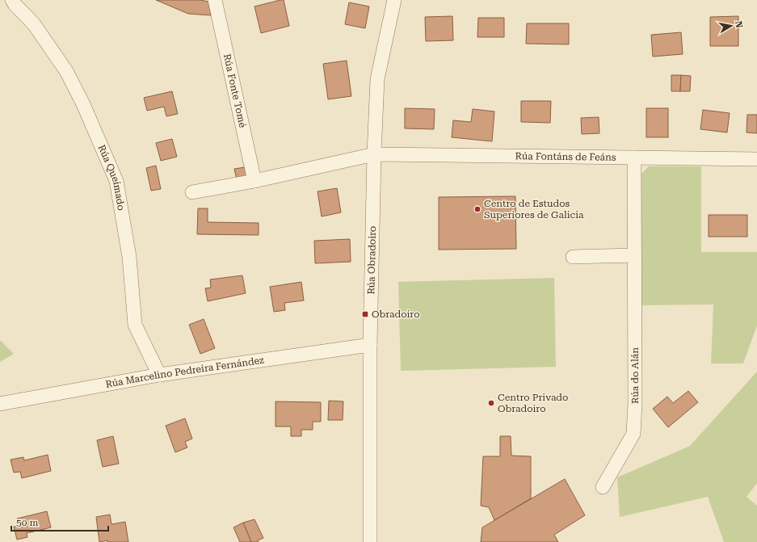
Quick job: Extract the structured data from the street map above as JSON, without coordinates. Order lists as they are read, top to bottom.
{
  "streets": {
    "street": [
      "Rúa Fonte Tomé",
      "Rúa Fontáns de Feáns",
      "Rúa Queimado",
      "Rúa Obradoiro",
      "Rúa Marcelino Pedreira Fernández",
      "Rúa do Alán"
    ]
  },
  "crossings": [
    ["Rúa Fontáns de Feáns", "Rúa Obradoiro"],
    ["Rúa Fontáns de Feáns", "Rúa do Alán"],
    ["Rúa Queimado", "Rúa Marcelino Pedreira Fernández"],
    ["Rúa Obradoiro", "Rúa Marcelino Pedreira Fernández"]
  ],
  "places": {
    "other": ["Centro de Estudos Superiores de Galicia", "Centro Privado Obradoiro"],
    "transit": ["Obradoiro"]
  },
  "scale_bar": "50 m",
  "north": "right"
}
